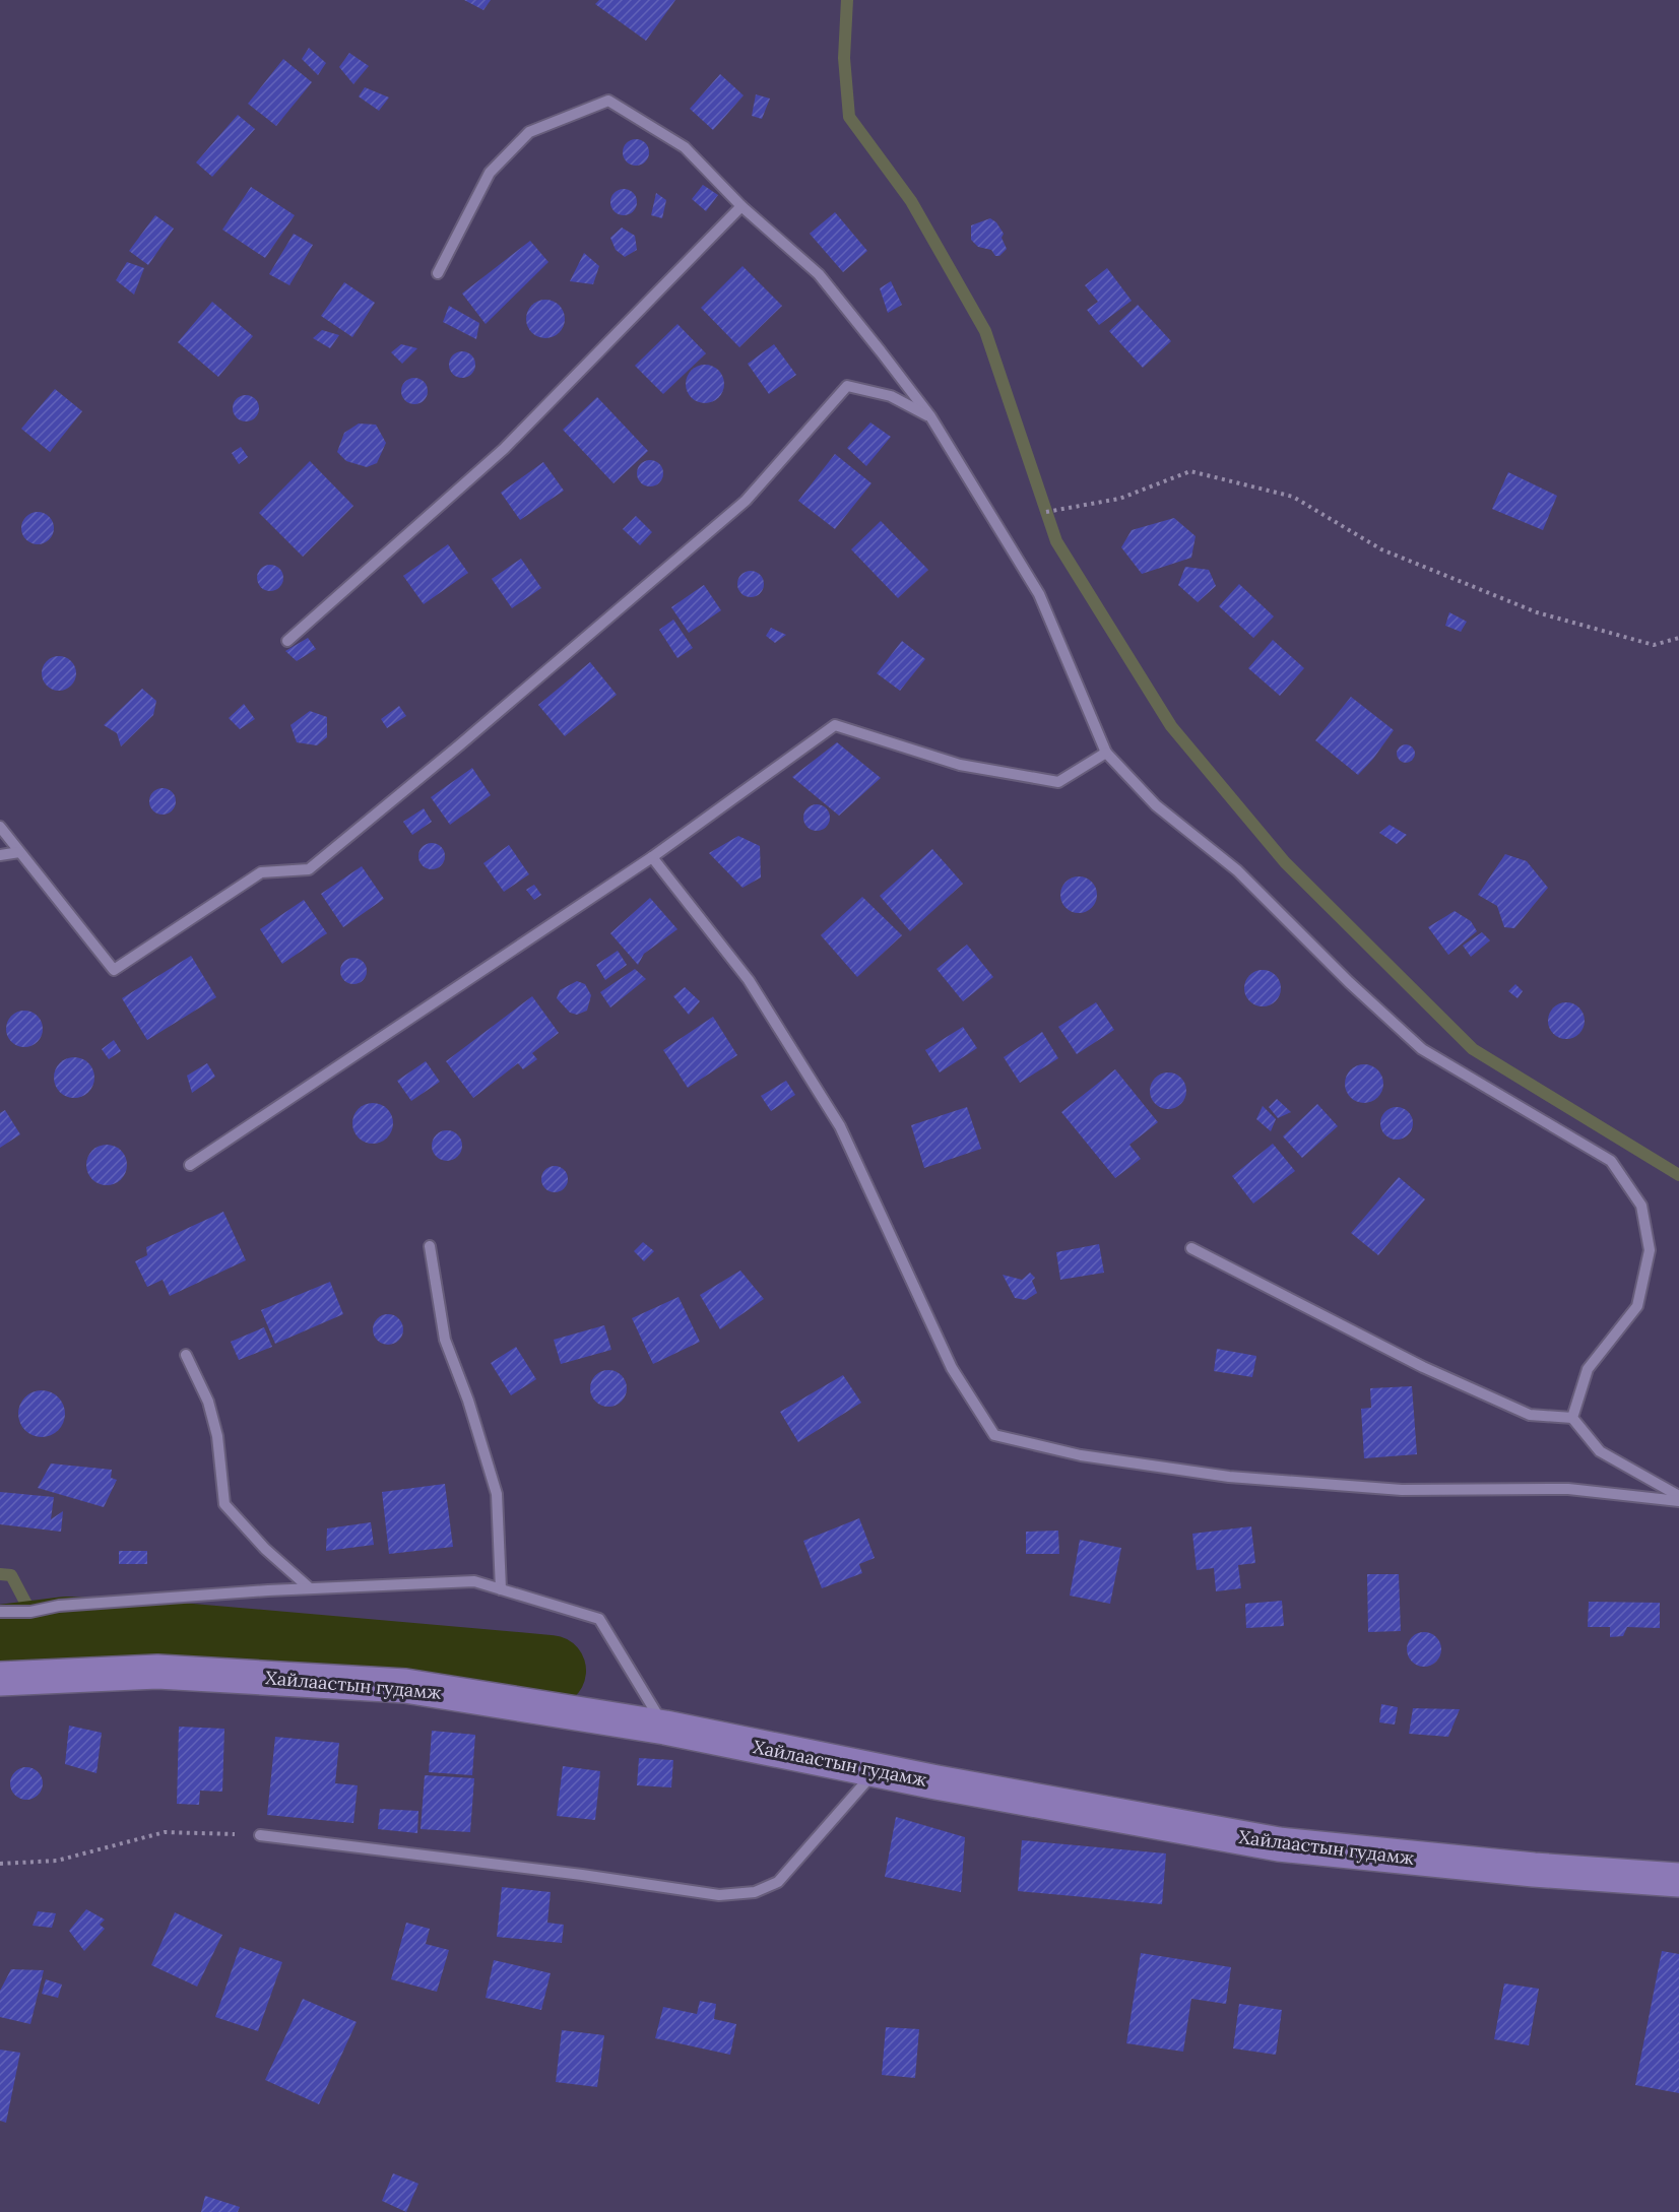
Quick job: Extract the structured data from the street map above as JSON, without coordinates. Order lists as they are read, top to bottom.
{
  "streets": {
    "main road": ["Хайлаастын гудамж"]
  }
}
